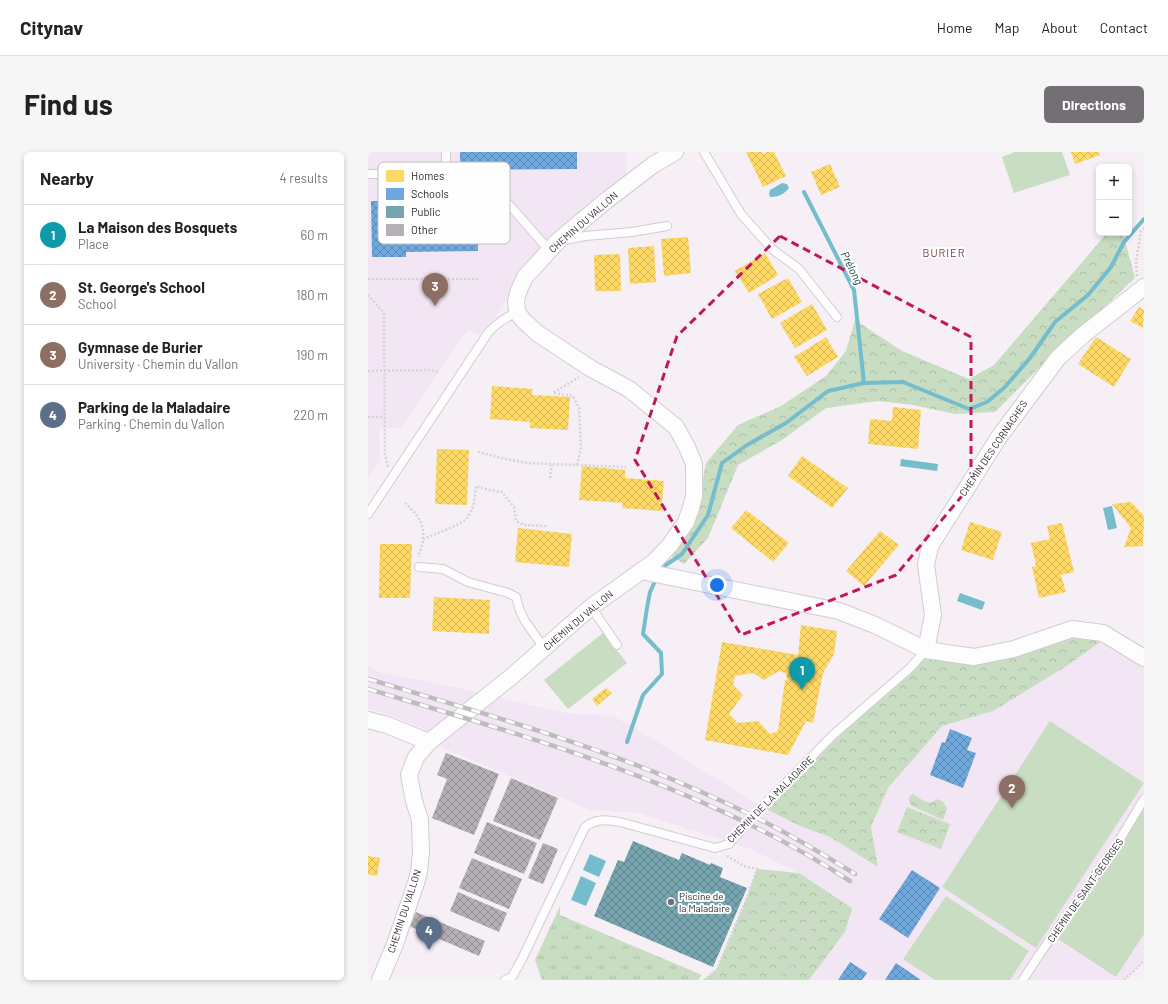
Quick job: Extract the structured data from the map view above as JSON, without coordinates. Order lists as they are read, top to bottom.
{
  "streets": {
    "street": ["CHEMIN DU VALLON", "CHEMIN DES CORNACHES"],
    "lane": ["CHEMIN DE LA MALADAIRE", "CHEMIN DE SAINT-GEORGES"]
  },
  "crossings": [
    ["CHEMIN DES CORNACHES", "CHEMIN DE LA MALADAIRE"]
  ],
  "districts": ["BURIER"],
  "water": ["Prélong"],
  "places": ["Piscine de la Maladaire"],
  "legend": [
    "Homes",
    "Schools",
    "Public",
    "Other"
  ],
  "page": {
    "header": "Citynav",
    "nav": [
      "Home",
      "Map",
      "About",
      "Contact"
    ],
    "buttons": "Directions",
    "title": "Find us",
    "heading": ["Nearby", "4 results"],
    "map_buttons": ["+", "−"],
    "list": [
      {
        "mark": "1",
        "name": "La Maison des Bosquets",
        "note": "Place",
        "value": "60 m"
      },
      {
        "mark": "2",
        "name": "St. George's School",
        "note": "School",
        "value": "180 m"
      },
      {
        "mark": "3",
        "name": "Gymnase de Burier",
        "note": "University · Chemin du Vallon",
        "value": "190 m"
      },
      {
        "mark": "4",
        "name": "Parking de la Maladaire",
        "note": "Parking · Chemin du Vallon",
        "value": "220 m"
      }
    ],
    "pins": [
      "3",
      "1",
      "2",
      "4"
    ]
  }
}
